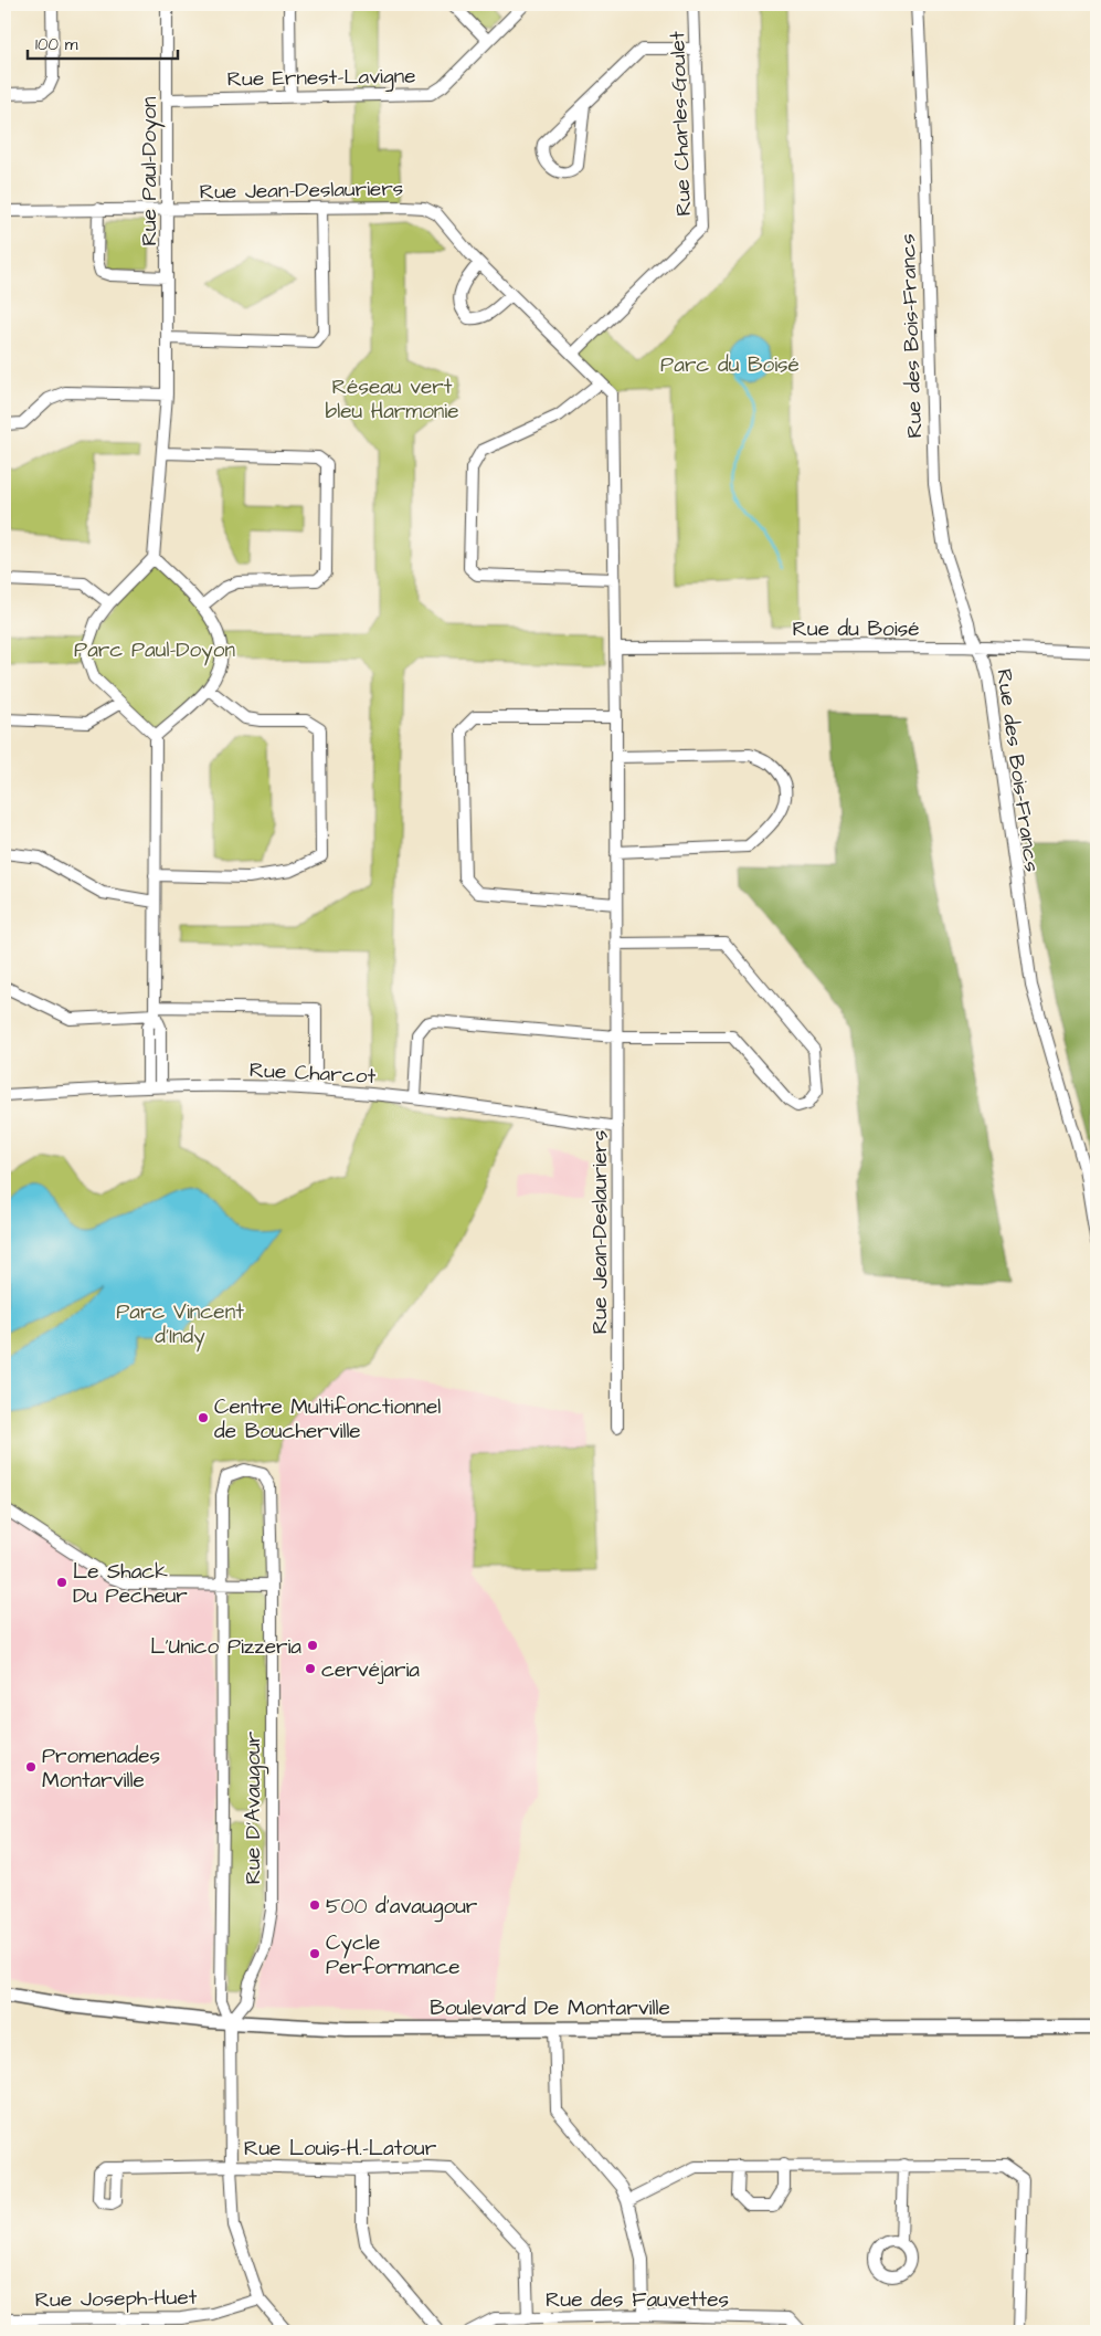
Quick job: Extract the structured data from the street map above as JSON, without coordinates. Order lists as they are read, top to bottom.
{
  "streets": {
    "street": [
      "Rue Ernest-Lavigne",
      "Rue Charles-Goulet",
      "Rue Paul-Doyon",
      "Rue Jean-Deslauriers",
      "Rue des Bois-Francs",
      "Rue du Boisé",
      "Rue Charcot",
      "Rue D'Avaugour",
      "Boulevard De Montarville",
      "Rue Louis-H.-Latour",
      "Rue Joseph-Huet",
      "Rue des Fauvettes"
    ]
  },
  "crossings": [
    ["Rue Ernest-Lavigne", "Rue Paul-Doyon"],
    ["Rue Charles-Goulet", "Rue Jean-Deslauriers"],
    ["Rue Paul-Doyon", "Rue Jean-Deslauriers"],
    ["Rue Jean-Deslauriers", "Rue du Boisé"],
    ["Rue Jean-Deslauriers", "Rue Charcot"],
    ["Rue des Bois-Francs", "Rue du Boisé"],
    ["Rue D'Avaugour", "Boulevard De Montarville"],
    ["Rue D'Avaugour", "Rue Louis-H.-Latour"],
    ["Rue D'Avaugour", "Rue Joseph-Huet"],
    ["Rue Louis-H.-Latour", "Rue des Fauvettes"]
  ],
  "parks": [
    "Parc du Boisé",
    "Réseau vert bleu Harmonie",
    "Parc Paul-Doyon",
    "Parc Vincent d'Indy"
  ],
  "places": [
    "Centre Multifonctionnel de Boucherville",
    "Le Shack Du Pecheur",
    "L'Unico Pizzeria",
    "cervéjaria",
    "Promenades Montarville",
    "500 d'avaugour",
    "Cycle Performance"
  ],
  "scale_bar": "100 m"
}
